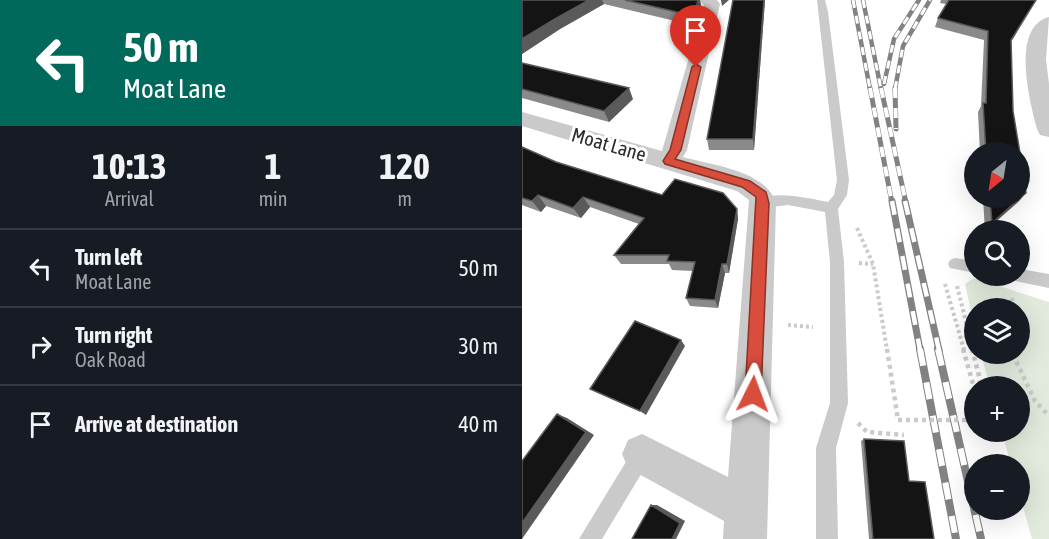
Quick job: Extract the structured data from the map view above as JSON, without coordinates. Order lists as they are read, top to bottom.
{
  "streets": {
    "street": ["Moat Lane"]
  },
  "north": "bottom left",
  "page": {
    "turn": ["50 m", "Moat Lane"],
    "eta": [
      "10:13",
      "Arrival",
      "1",
      "min",
      "120",
      "m"
    ],
    "map_buttons": ["+", "−"],
    "list": [
      {
        "name": "Turn left",
        "note": "Moat Lane",
        "value": "50 m"
      },
      {
        "name": "Turn right",
        "note": "Oak Road",
        "value": "30 m"
      },
      {
        "name": "Arrive at destination",
        "value": "40 m"
      }
    ]
  }
}
